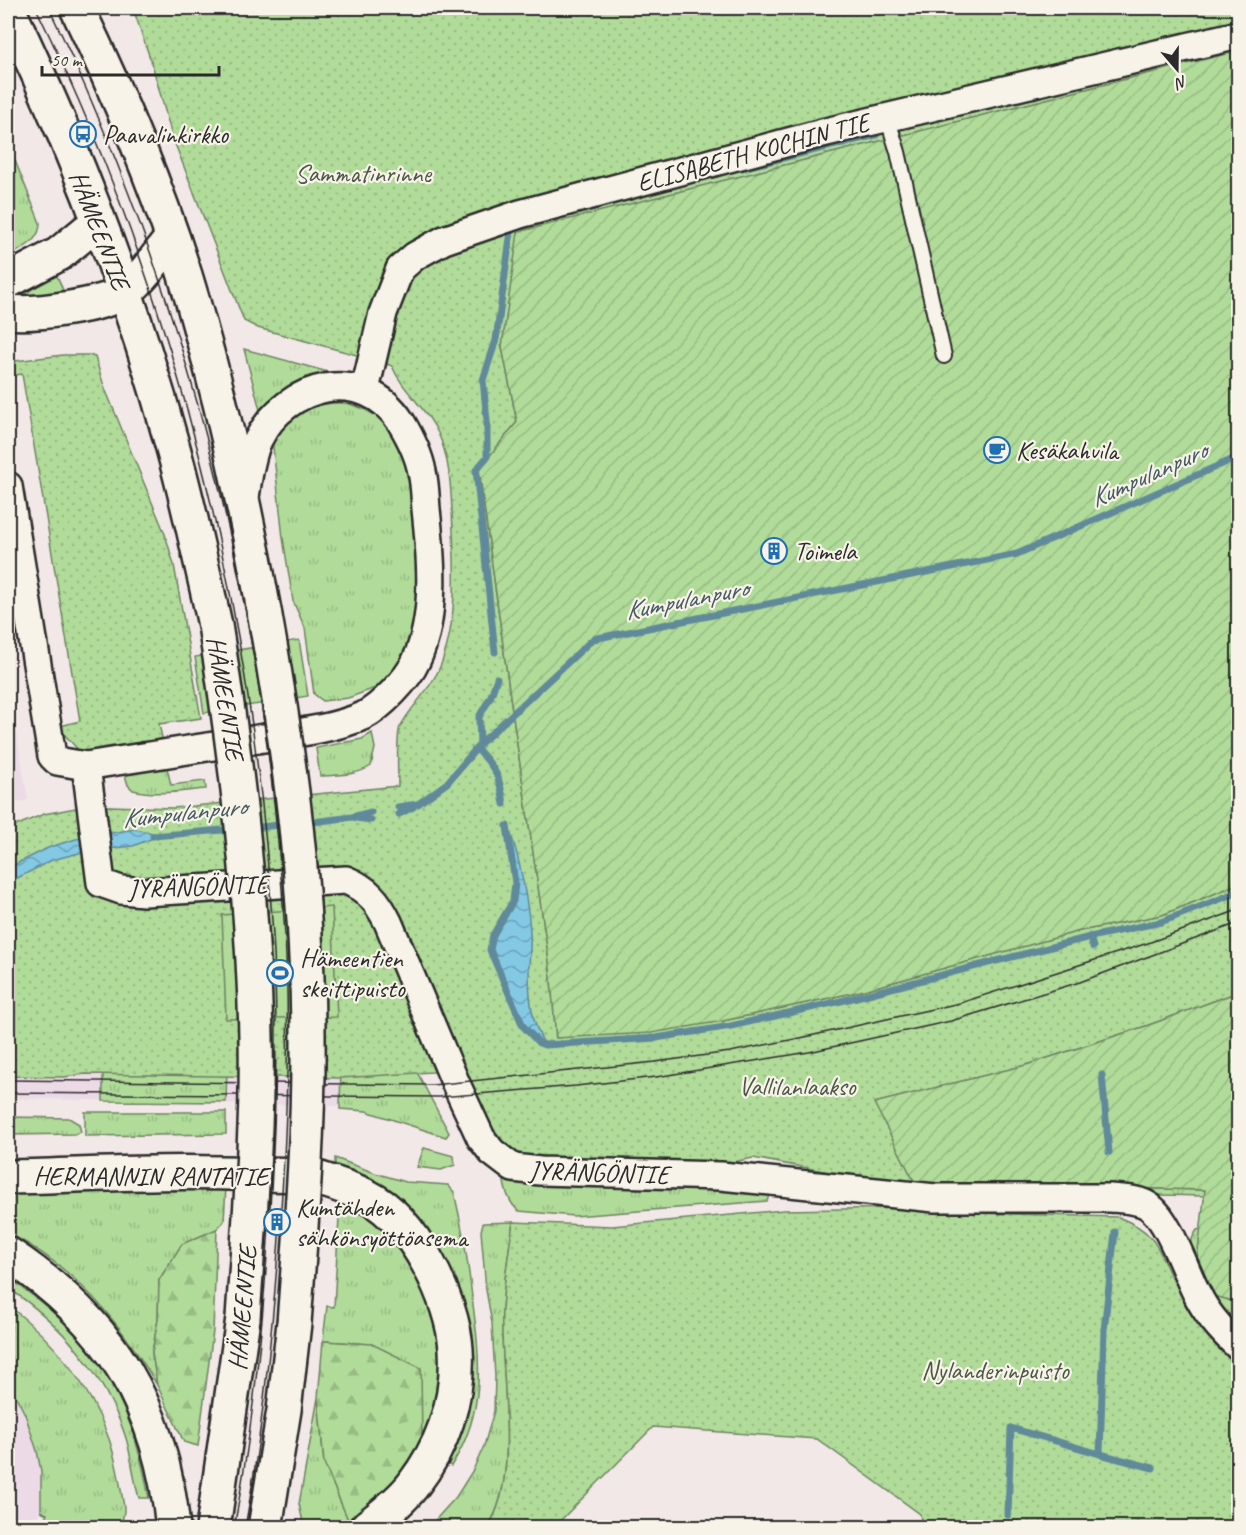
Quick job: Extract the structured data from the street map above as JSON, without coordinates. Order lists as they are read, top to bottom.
{
  "streets": {
    "main road": ["HÄMEENTIE", "HERMANNIN RANTATIE"],
    "street": ["ELISABETH KOCHIN TIE", "JYRÄNGÖNTIE"]
  },
  "water": ["Kumpulanpuro"],
  "parks": ["Sammatinrinne", "Vallilanlaakso", "Nylanderinpuisto"],
  "places": {
    "bus stop": ["Paavalinkirkko"],
    "cafe": ["Kesäkahvila"],
    "building": ["Toimela", "Kumtähden sähkönsyöttöasema"],
    "sports": ["Hämeentien skeittipuisto"]
  },
  "scale_bar": "50 m",
  "north": "bottom"
}
